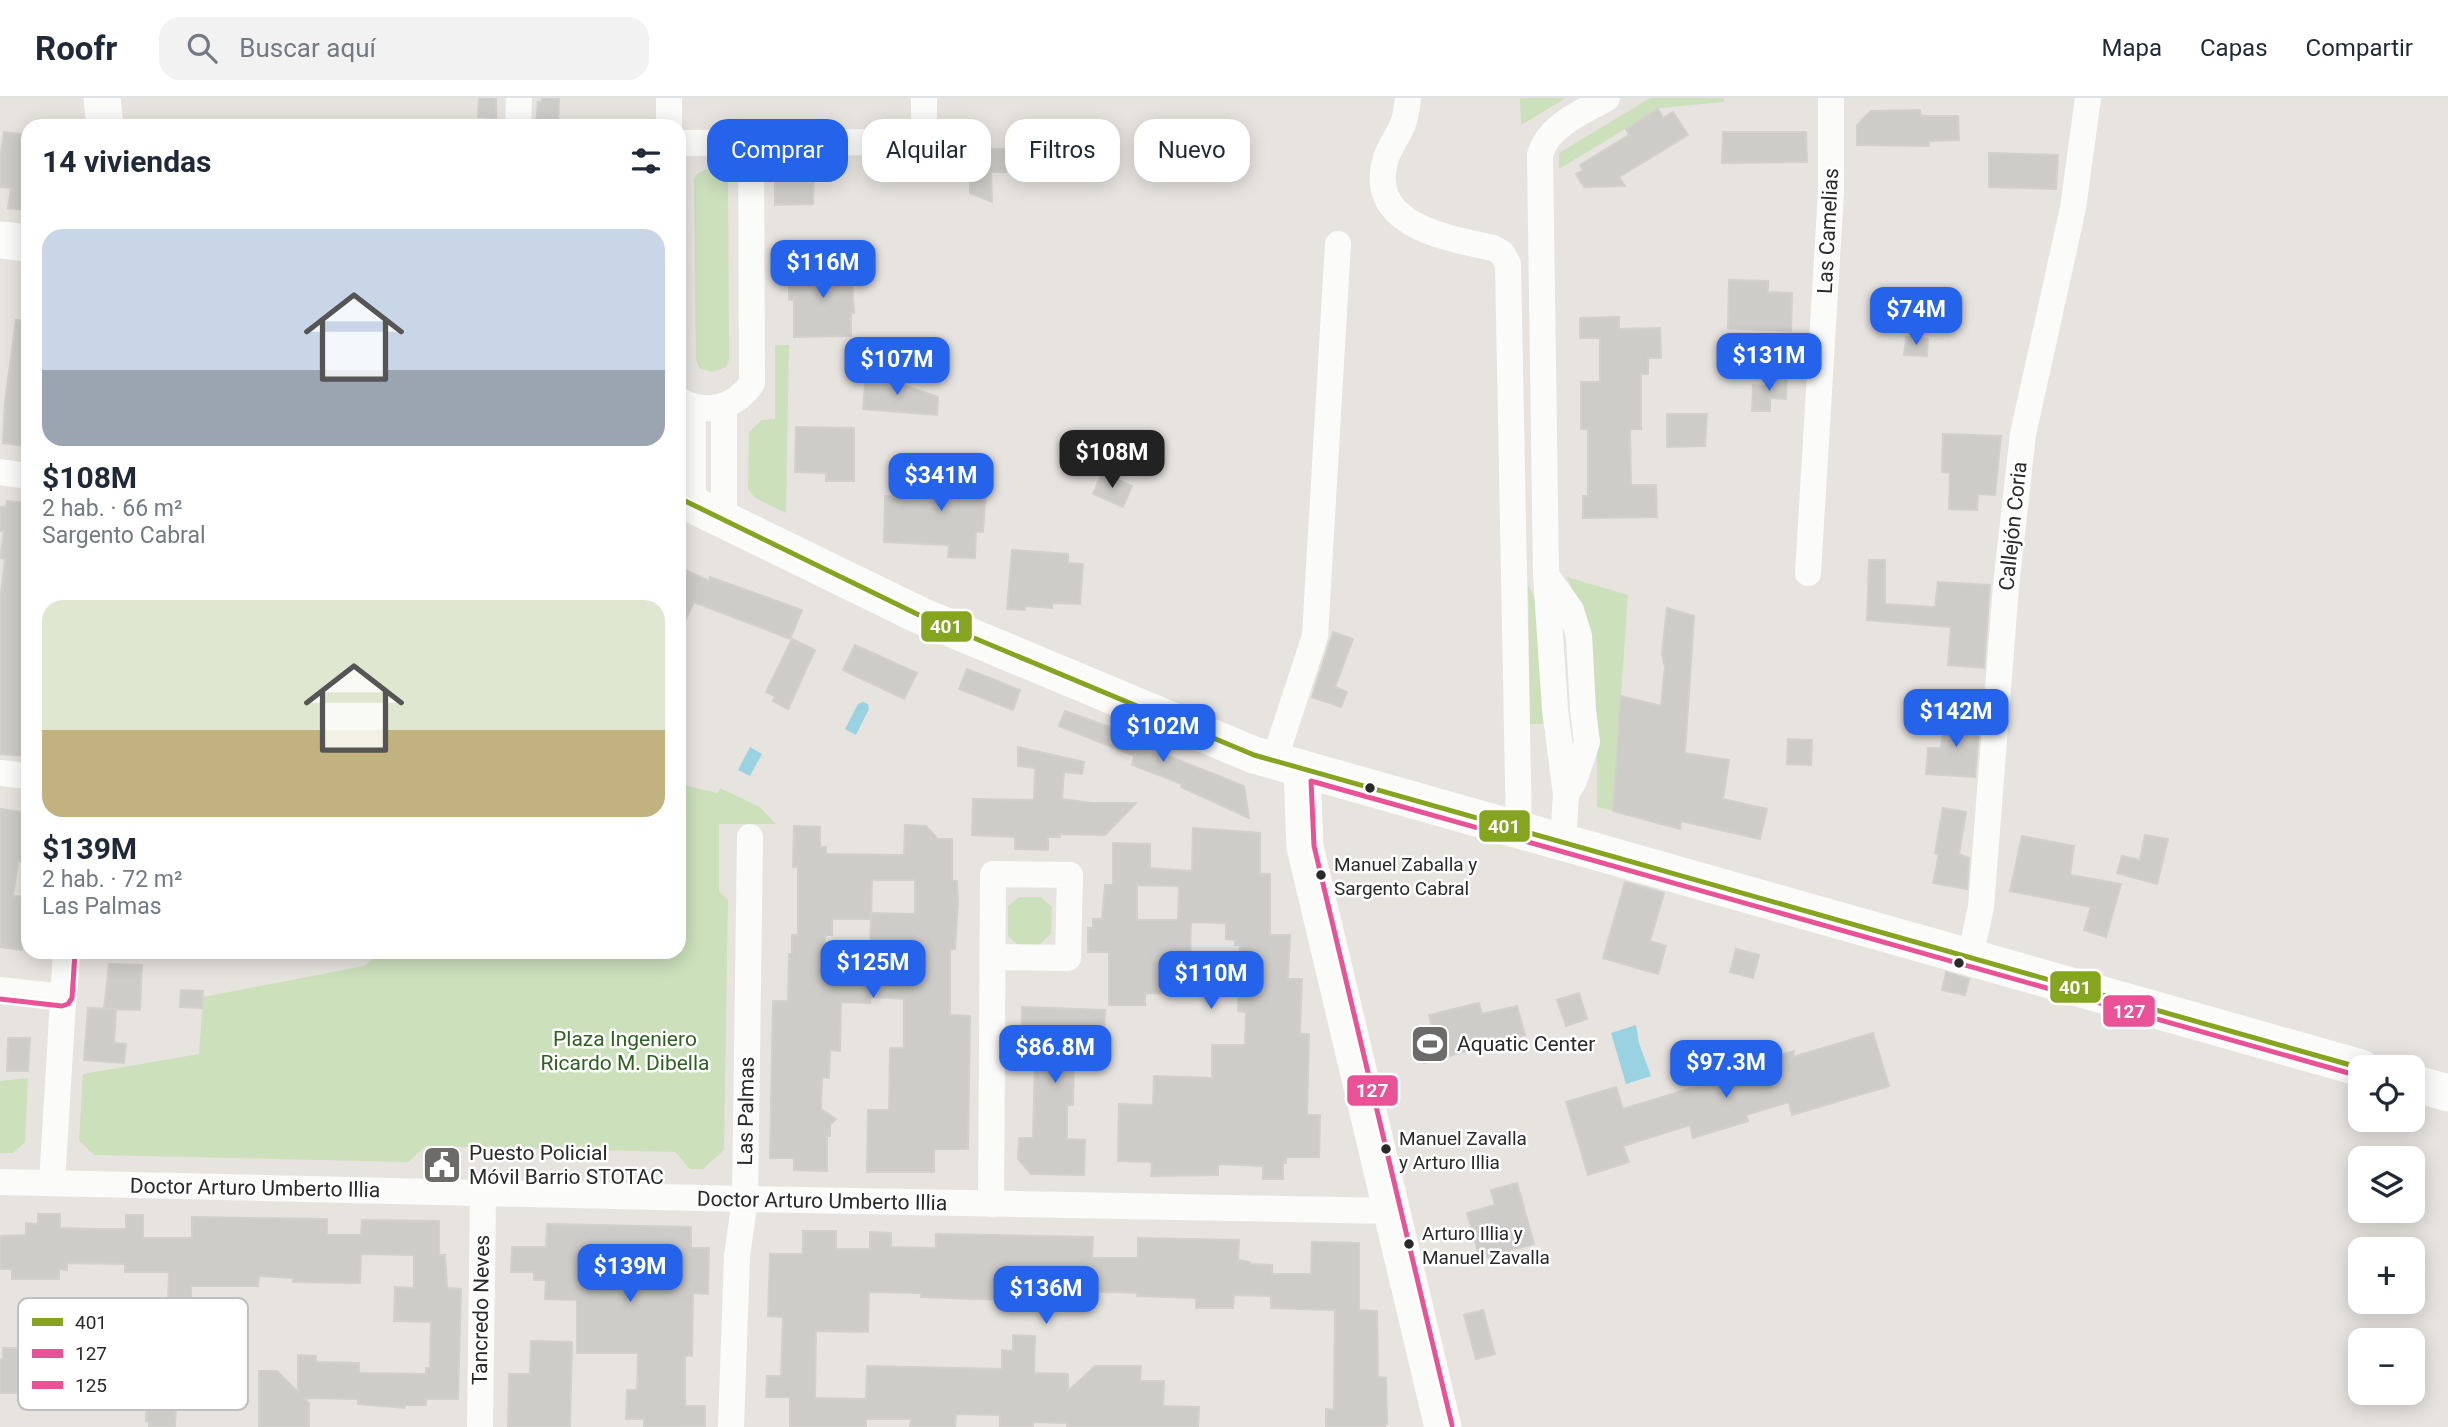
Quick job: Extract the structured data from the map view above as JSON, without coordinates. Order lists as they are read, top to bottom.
{
  "streets": {
    "street": [
      "Las Camelias",
      "Callejón Coria",
      "Las Palmas",
      "Doctor Arturo Umberto Illia",
      "Tancredo Neves"
    ]
  },
  "crossings": [
    ["Las Palmas", "Doctor Arturo Umberto Illia"],
    ["Doctor Arturo Umberto Illia", "Tancredo Neves"]
  ],
  "parks": ["Plaza Ingeniero Ricardo M. Dibella"],
  "places": {
    "other": ["Manuel Zaballa y Sargento Cabral", "Manuel Zavalla y Arturo Illia", "Arturo Illia y Manuel Zavalla"],
    "sports": ["Aquatic Center"],
    "public building": ["Puesto Policial Móvil Barrio STOTAC"]
  },
  "lines": ["transit line 401", "transit line 127", "transit line 125"],
  "legend": ["401", "127", "125"],
  "page": {
    "header": "Roofr",
    "search": "Buscar aquí",
    "nav": ["Mapa", "Capas", "Compartir"],
    "chip": [
      "Comprar",
      "Alquilar",
      "Filtros",
      "Nuevo"
    ],
    "heading": "14 viviendas",
    "list": [
      {
        "name": "$108M",
        "note": "2 hab. · 66 m² · Sargento Cabral"
      },
      {
        "name": "$139M",
        "note": "2 hab. · 72 m² · Las Palmas"
      }
    ],
    "price": [
      "$116M",
      "$74M",
      "$131M",
      "$107M",
      "$108M",
      "$341M",
      "$142M",
      "$102M",
      "$125M",
      "$110M",
      "$86.8M",
      "$97.3M",
      "$139M",
      "$136M"
    ],
    "map_buttons": ["+", "−"]
  }
}
